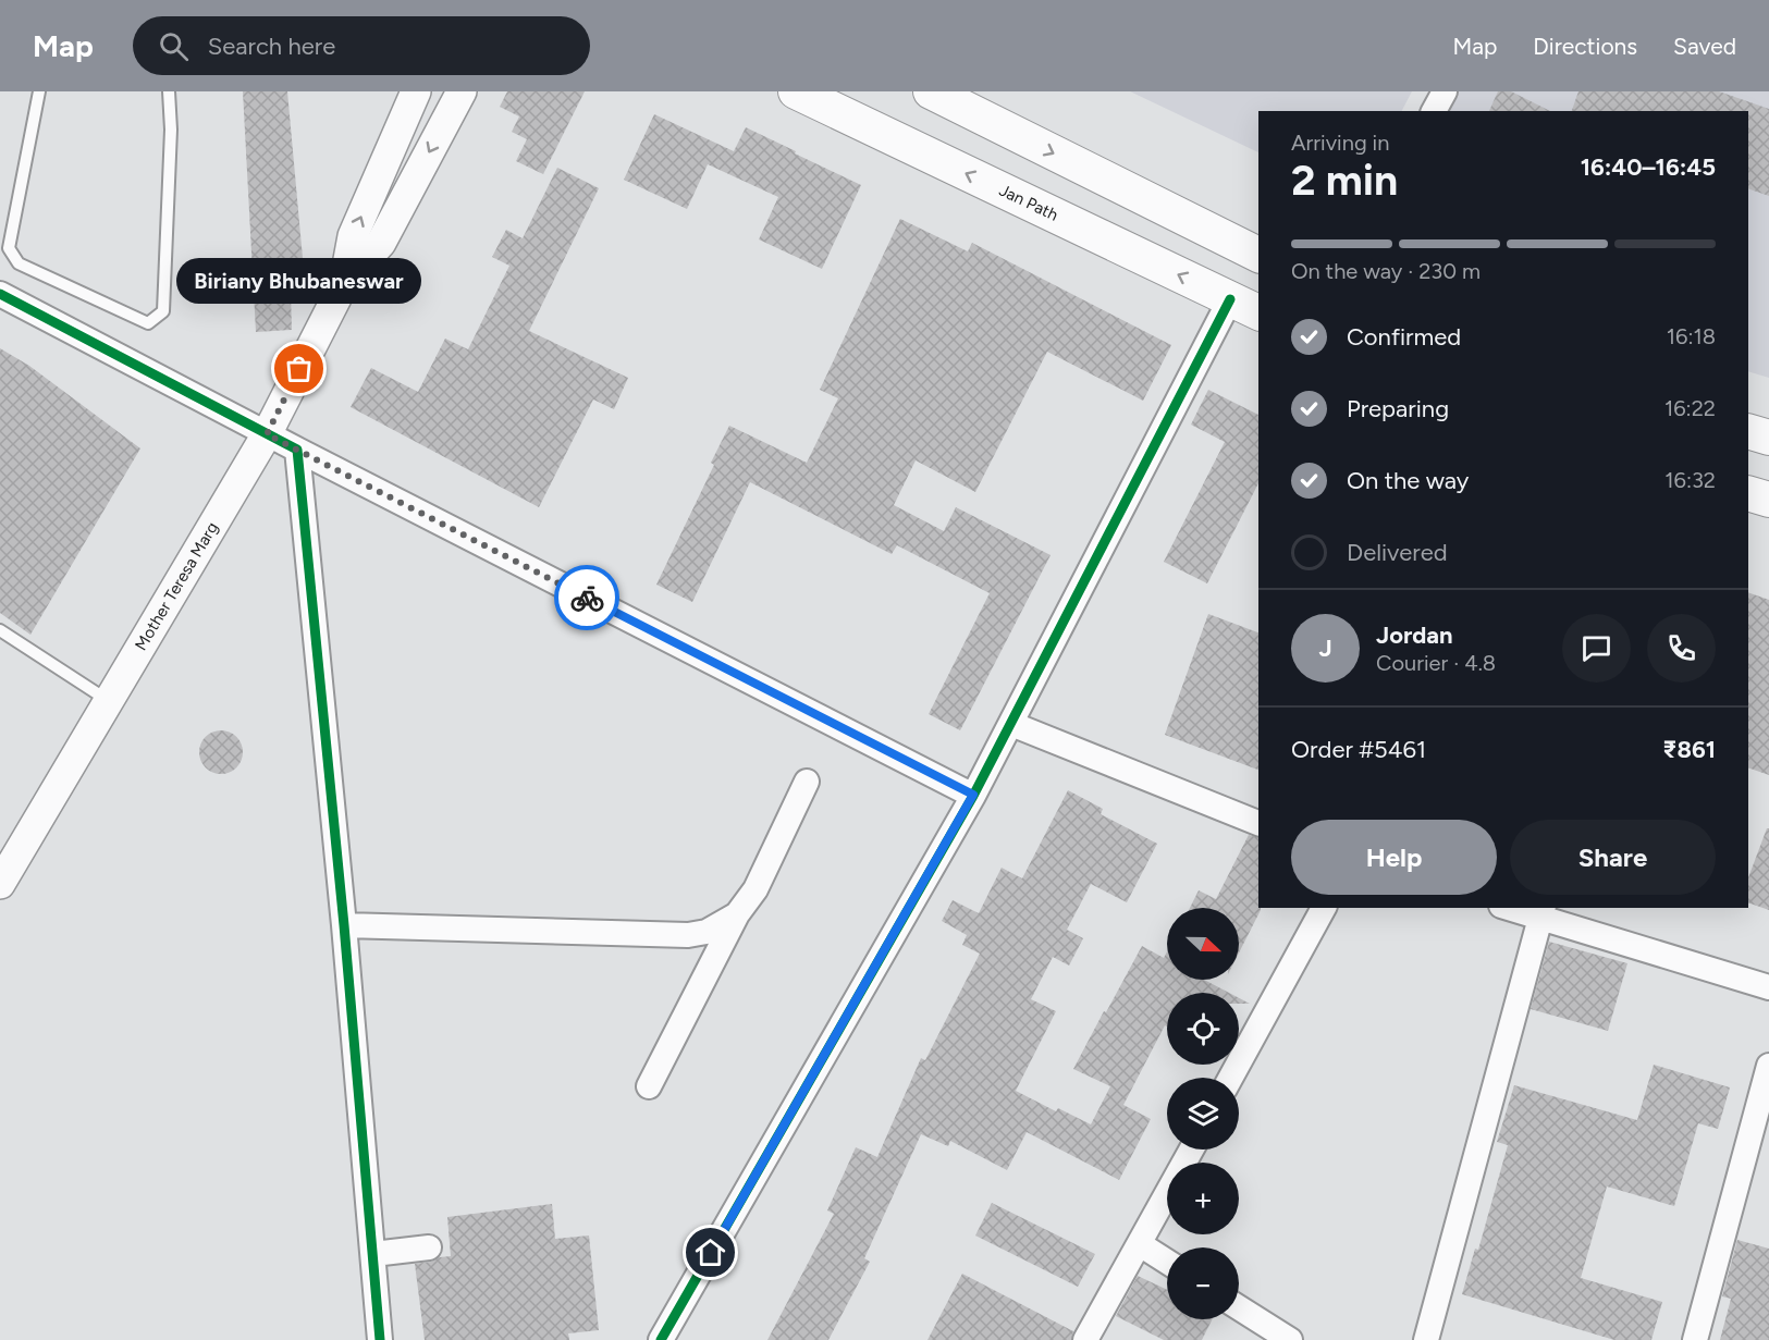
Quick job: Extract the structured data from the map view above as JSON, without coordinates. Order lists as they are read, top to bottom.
{
  "streets": {
    "main road": ["Jan Path"],
    "street": ["Mother Teresa Marg"]
  },
  "places": ["Biriany Bhubaneswar"],
  "north": "right",
  "page": {
    "header": "Map",
    "search": "Search here",
    "nav": ["Map", "Directions", "Saved"],
    "heading": ["2 min", "Arriving in", "16:40–16:45"],
    "panel": [
      "Jordan",
      "Courier · 4.8",
      "Order #5461",
      "₹861"
    ],
    "bar": "On the way · 230 m",
    "bubble": "Biriany Bhubaneswar",
    "list": [
      ["Confirmed", "16:18"],
      ["Preparing", "16:22"],
      ["On the way", "16:32"],
      "Delivered"
    ],
    "round": "J",
    "buttons": ["Help", "Share"],
    "map_buttons": ["+", "−"]
  }
}
